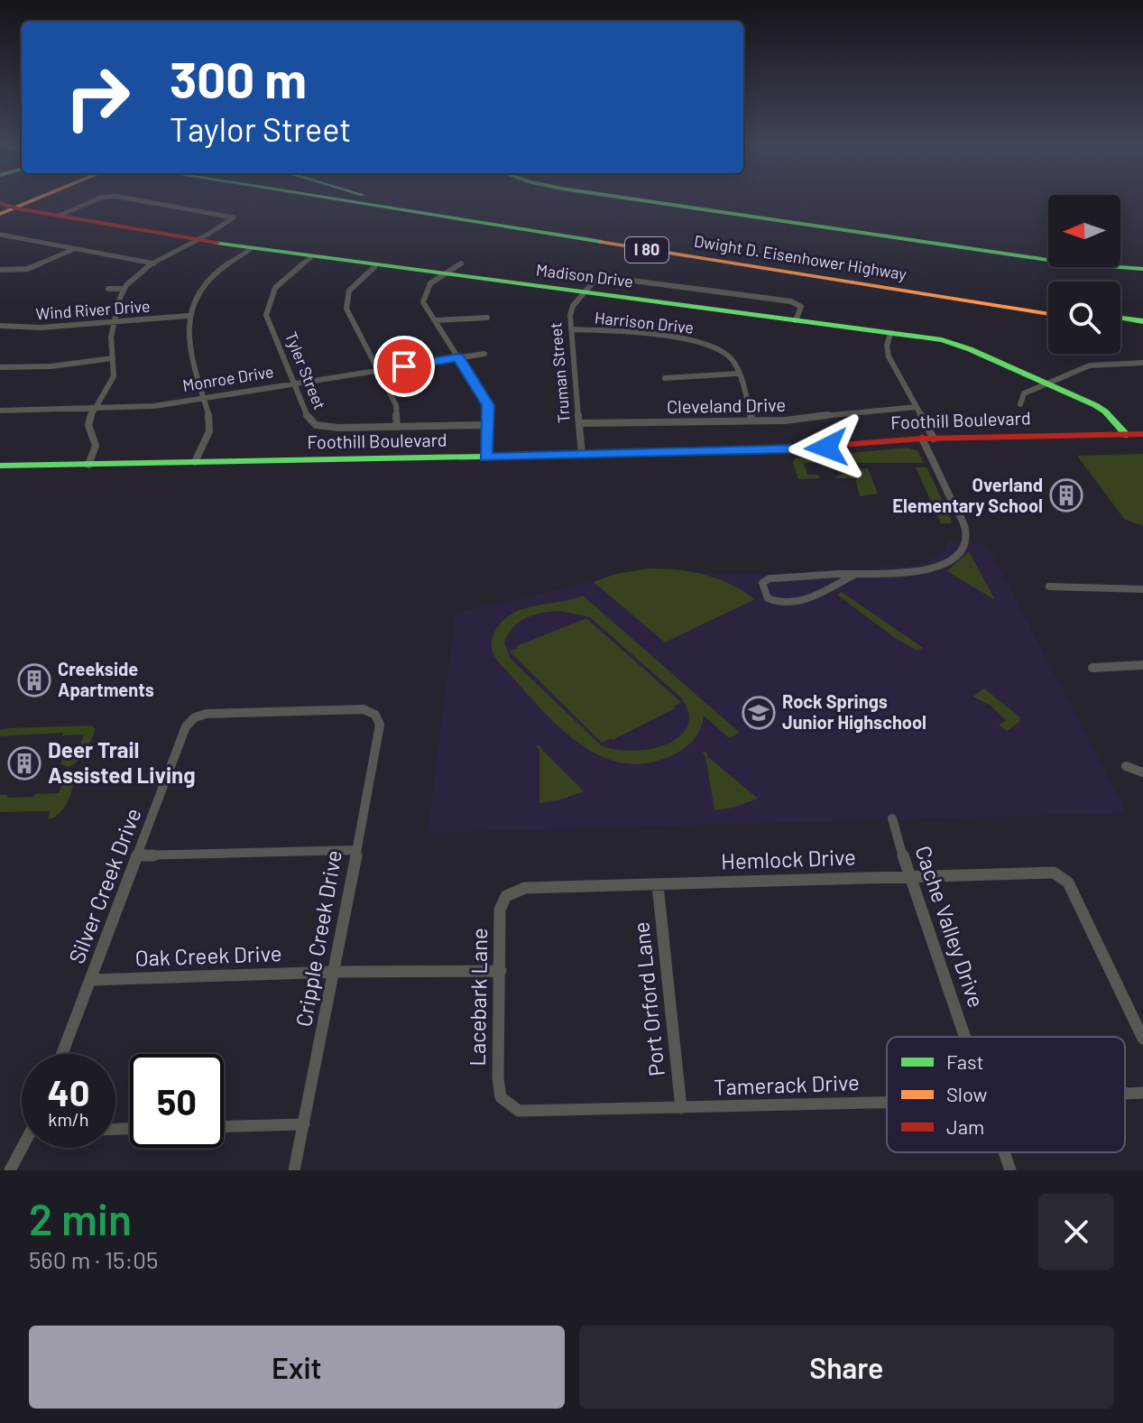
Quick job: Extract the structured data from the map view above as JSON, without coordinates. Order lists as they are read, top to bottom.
{
  "streets": {
    "main road": [
      "I 80",
      "Dwight D. Eisenhower Highway",
      "Madison Drive",
      "Foothill Boulevard"
    ],
    "street": [
      "Wind River Drive",
      "Harrison Drive",
      "Tyler Street",
      "Truman Street",
      "Monroe Drive",
      "Cleveland Drive",
      "Hemlock Drive",
      "Silver Creek Drive",
      "Cache Valley Drive",
      "Cripple Creek Drive",
      "Oak Creek Drive",
      "Lacebark Lane",
      "Port Orford Lane",
      "Tamerack Drive"
    ]
  },
  "crossings": [
    ["I 80", "Dwight D. Eisenhower Highway"],
    ["Madison Drive", "Tyler Street"],
    ["Madison Drive", "Truman Street"],
    ["Madison Drive", "Foothill Boulevard"],
    ["Harrison Drive", "Truman Street"],
    ["Harrison Drive", "Cleveland Drive"],
    ["Tyler Street", "Monroe Drive"],
    ["Truman Street", "Cleveland Drive"],
    ["Truman Street", "Foothill Boulevard"],
    ["Hemlock Drive", "Cache Valley Drive"],
    ["Hemlock Drive", "Lacebark Lane"],
    ["Hemlock Drive", "Port Orford Lane"],
    ["Silver Creek Drive", "Cripple Creek Drive"],
    ["Silver Creek Drive", "Oak Creek Drive"],
    ["Cripple Creek Drive", "Oak Creek Drive"],
    ["Oak Creek Drive", "Lacebark Lane"],
    ["Lacebark Lane", "Tamerack Drive"],
    ["Port Orford Lane", "Tamerack Drive"]
  ],
  "places": {
    "building": ["Overland Elementary School", "Creekside Apartments", "Deer Trail Assisted Living"],
    "school or university": ["Rock Springs Junior Highschool"]
  },
  "legend": ["Fast", "Slow", "Jam"],
  "north": "left",
  "page": {
    "turn": ["300 m", "Taylor Street"],
    "speed": "40 km/h",
    "limit": "50",
    "heading": ["2 min", "560 m · 15:05"],
    "buttons": ["Exit", "Share"]
  }
}
